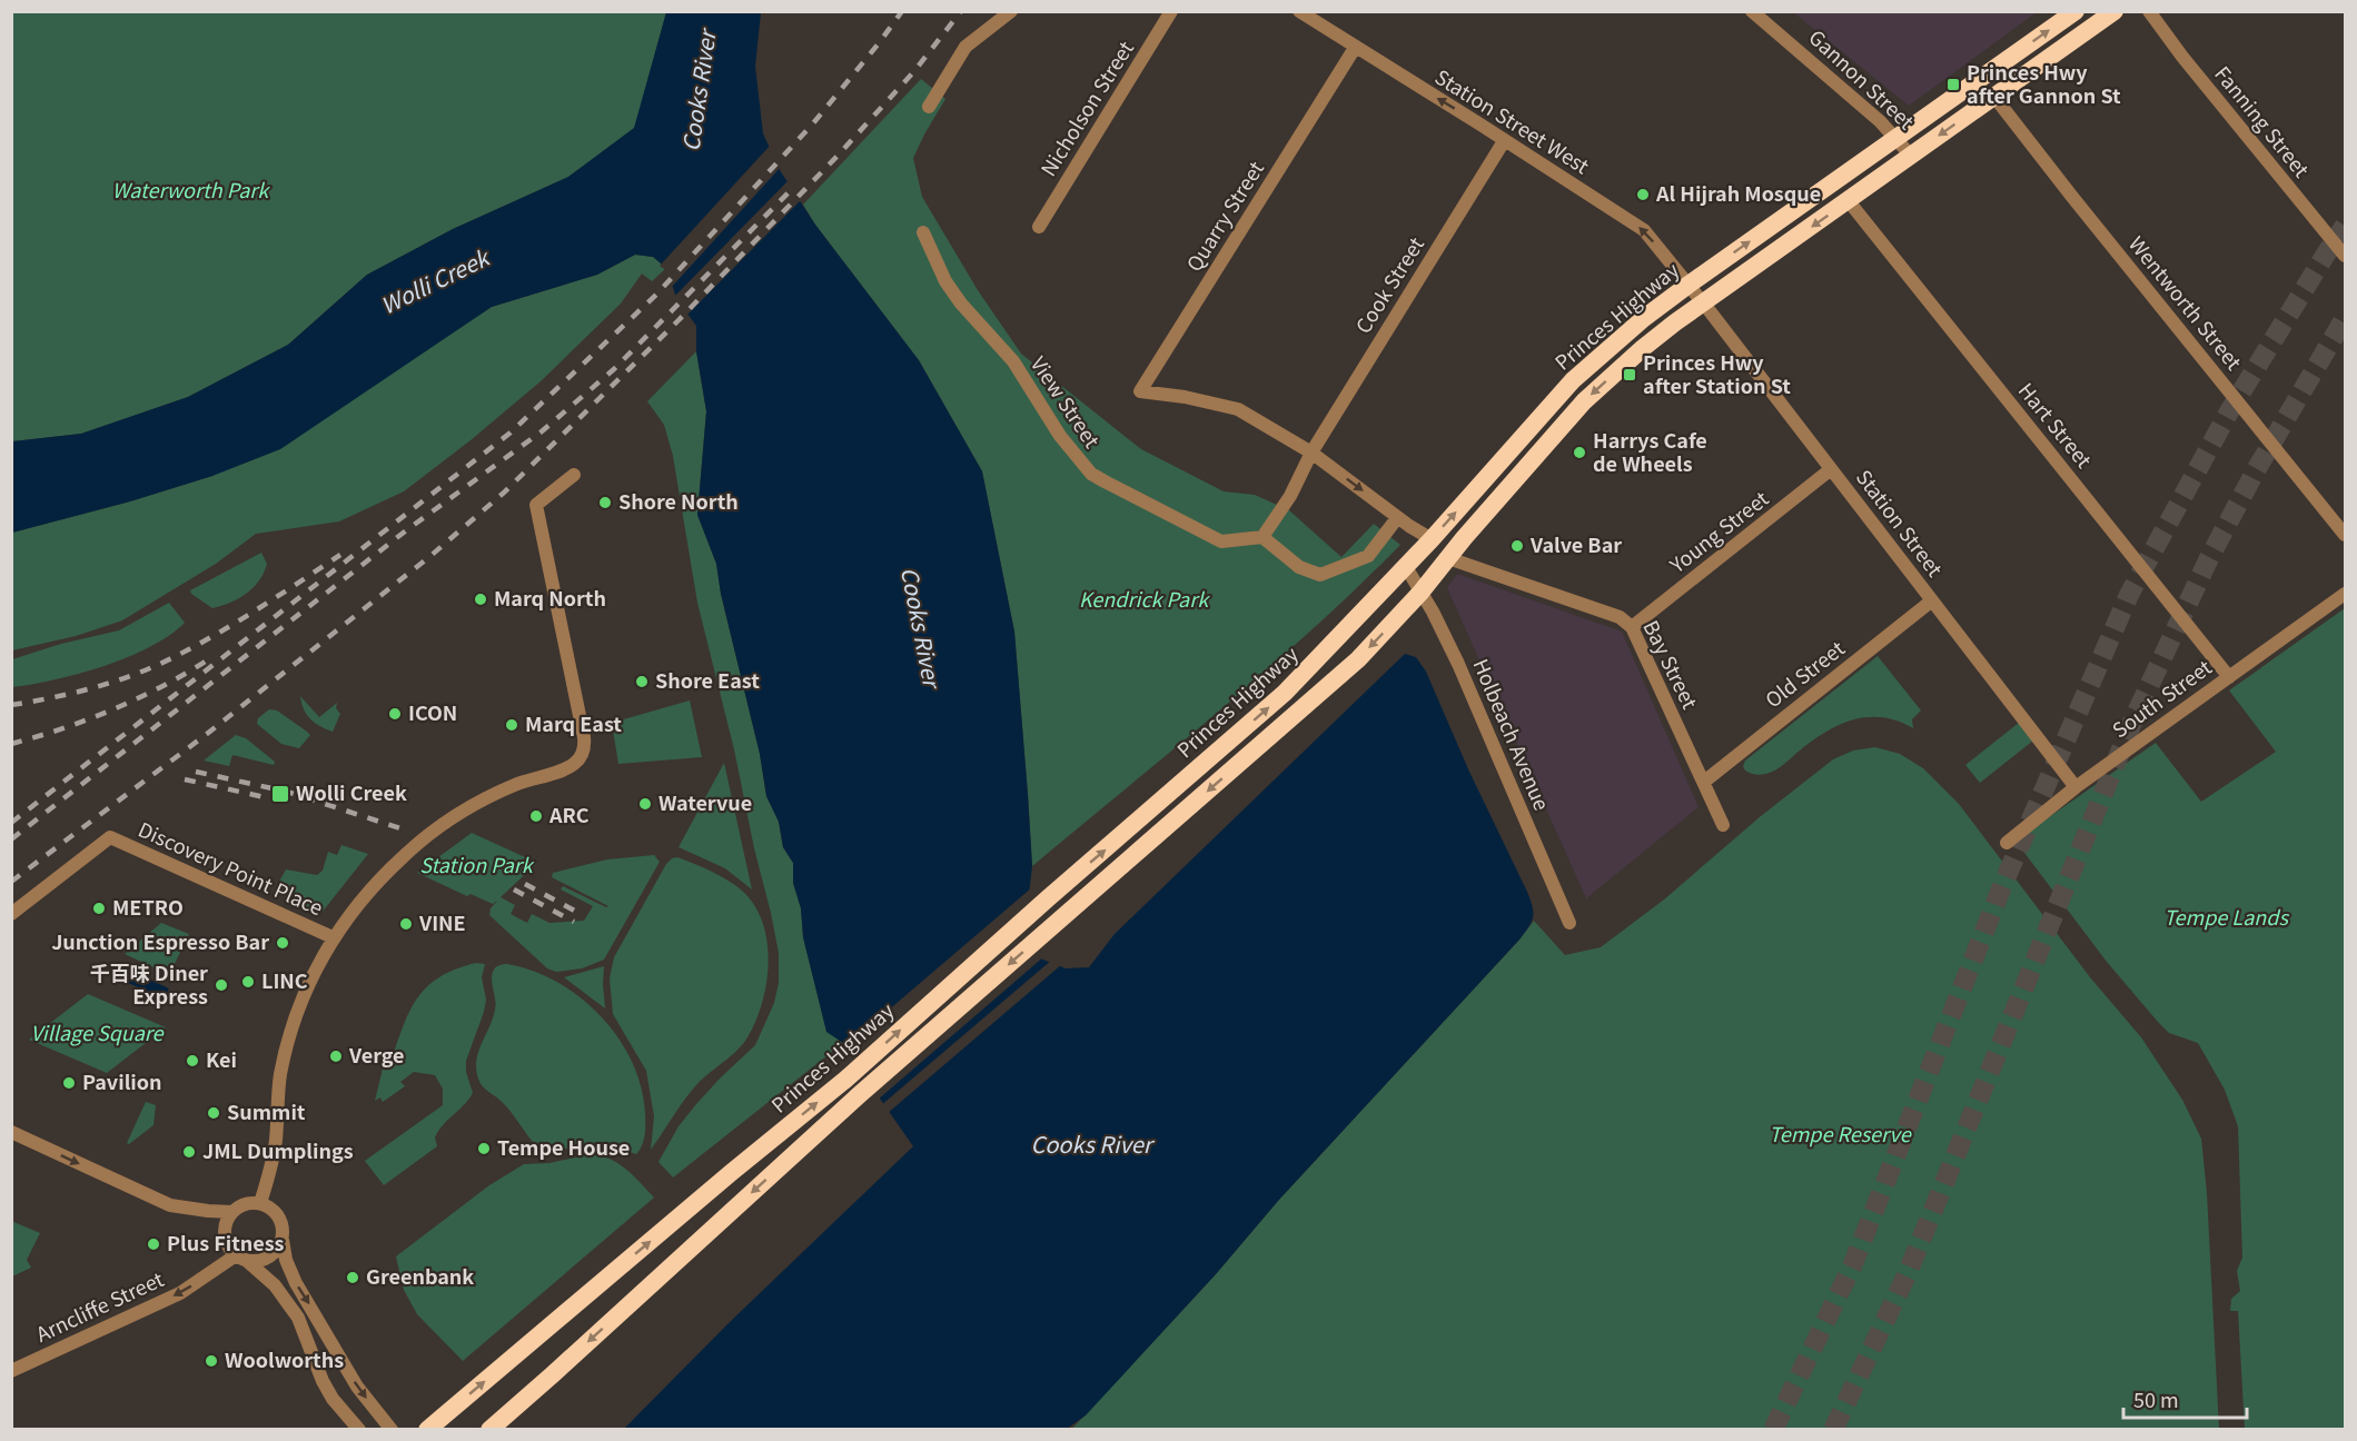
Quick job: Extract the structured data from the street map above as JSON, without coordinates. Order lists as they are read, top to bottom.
{
  "streets": {
    "highway": ["Princes Highway"],
    "street": [
      "Gannon Street",
      "Nicholson Street",
      "Station Street West",
      "Fanning Street",
      "Quarry Street",
      "Cook Street",
      "Wentworth Street",
      "View Street",
      "Hart Street",
      "Station Street",
      "Young Street",
      "Bay Street",
      "Old Street",
      "South Street",
      "Holbeach Avenue",
      "Discovery Point Place",
      "Arncliffe Street"
    ]
  },
  "crossings": [
    ["Gannon Street", "Princes Highway"],
    ["Station Street West", "Quarry Street"],
    ["Station Street West", "Cook Street"],
    ["Station Street West", "Princes Highway"],
    ["Station Street West", "Station Street"],
    ["Quarry Street", "Cook Street"],
    ["Wentworth Street", "Princes Highway"],
    ["Princes Highway", "Hart Street"],
    ["Princes Highway", "Station Street"],
    ["Princes Highway", "Bay Street"],
    ["Princes Highway", "Holbeach Avenue"],
    ["Hart Street", "South Street"],
    ["Station Street", "Young Street"],
    ["Station Street", "Old Street"],
    ["Station Street", "South Street"],
    ["Young Street", "Bay Street"],
    ["Bay Street", "Old Street"]
  ],
  "one_way": ["Station Street West", "Arncliffe Street"],
  "water": ["Cooks River", "Wolli Creek"],
  "parks": [
    "Waterworth Park",
    "Kendrick Park",
    "Station Park",
    "Tempe Lands",
    "Village Square",
    "Tempe Reserve"
  ],
  "places": {
    "transit": ["Princes Hwy after Gannon St", "Princes Hwy after Station St", "Wolli Creek"],
    "other": [
      "Al Hijrah Mosque",
      "Harrys Cafe de Wheels",
      "Shore North",
      "Valve Bar",
      "Marq North",
      "Shore East",
      "ICON",
      "Marq East",
      "Watervue",
      "ARC",
      "METRO",
      "VINE",
      "Junction Espresso Bar",
      "LINC",
      "千百味 Diner Express",
      "Verge",
      "Kei",
      "Pavilion",
      "Summit",
      "Tempe House",
      "JML Dumplings",
      "Plus Fitness",
      "Greenbank",
      "Woolworths"
    ]
  },
  "scale_bar": "50 m"
}
